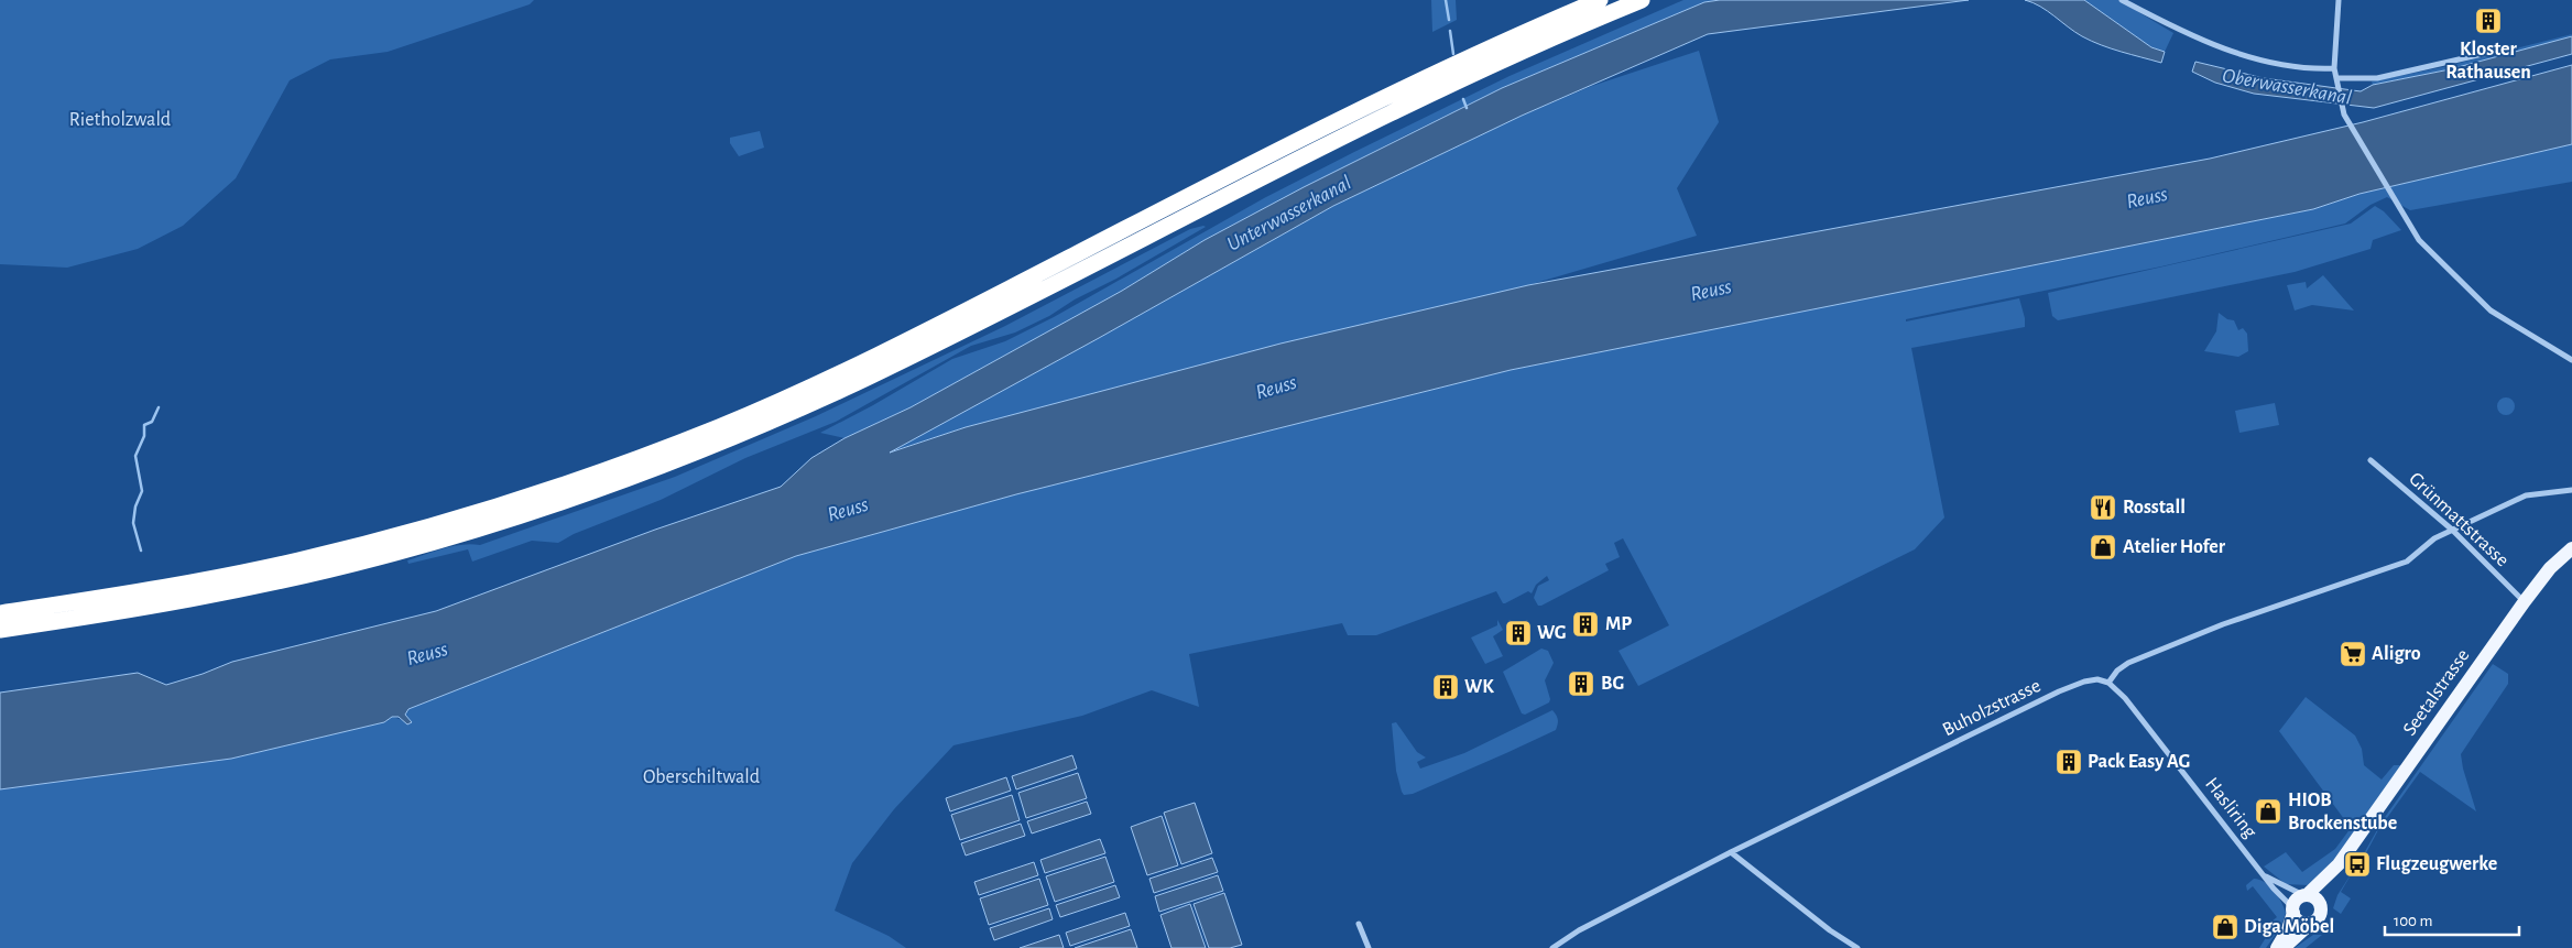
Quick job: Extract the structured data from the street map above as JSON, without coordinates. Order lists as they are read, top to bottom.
{
  "streets": {
    "main road": ["Seetalstrasse"],
    "street": ["Grünmattstrasse", "Buholzstrasse", "Hasliring"]
  },
  "crossings": [
    ["Grünmattstrasse", "Seetalstrasse"],
    ["Seetalstrasse", "Hasliring"],
    ["Buholzstrasse", "Hasliring"]
  ],
  "water": ["Oberwasserkanal", "Reuss", "Unterwasserkanal"],
  "parks": ["Rietholzwald", "Oberschiltwald"],
  "places": {
    "building": [
      "Kloster Rathausen",
      "MP",
      "WG",
      "BG",
      "WK",
      "Pack Easy AG"
    ],
    "restaurant": ["Rosstall"],
    "shop": ["Atelier Hofer", "HIOB Brockenstube", "Diga Möbel"],
    "supermarket": ["Aligro"],
    "bus stop": ["Flugzeugwerke"]
  },
  "scale_bar": "100 m"
}
